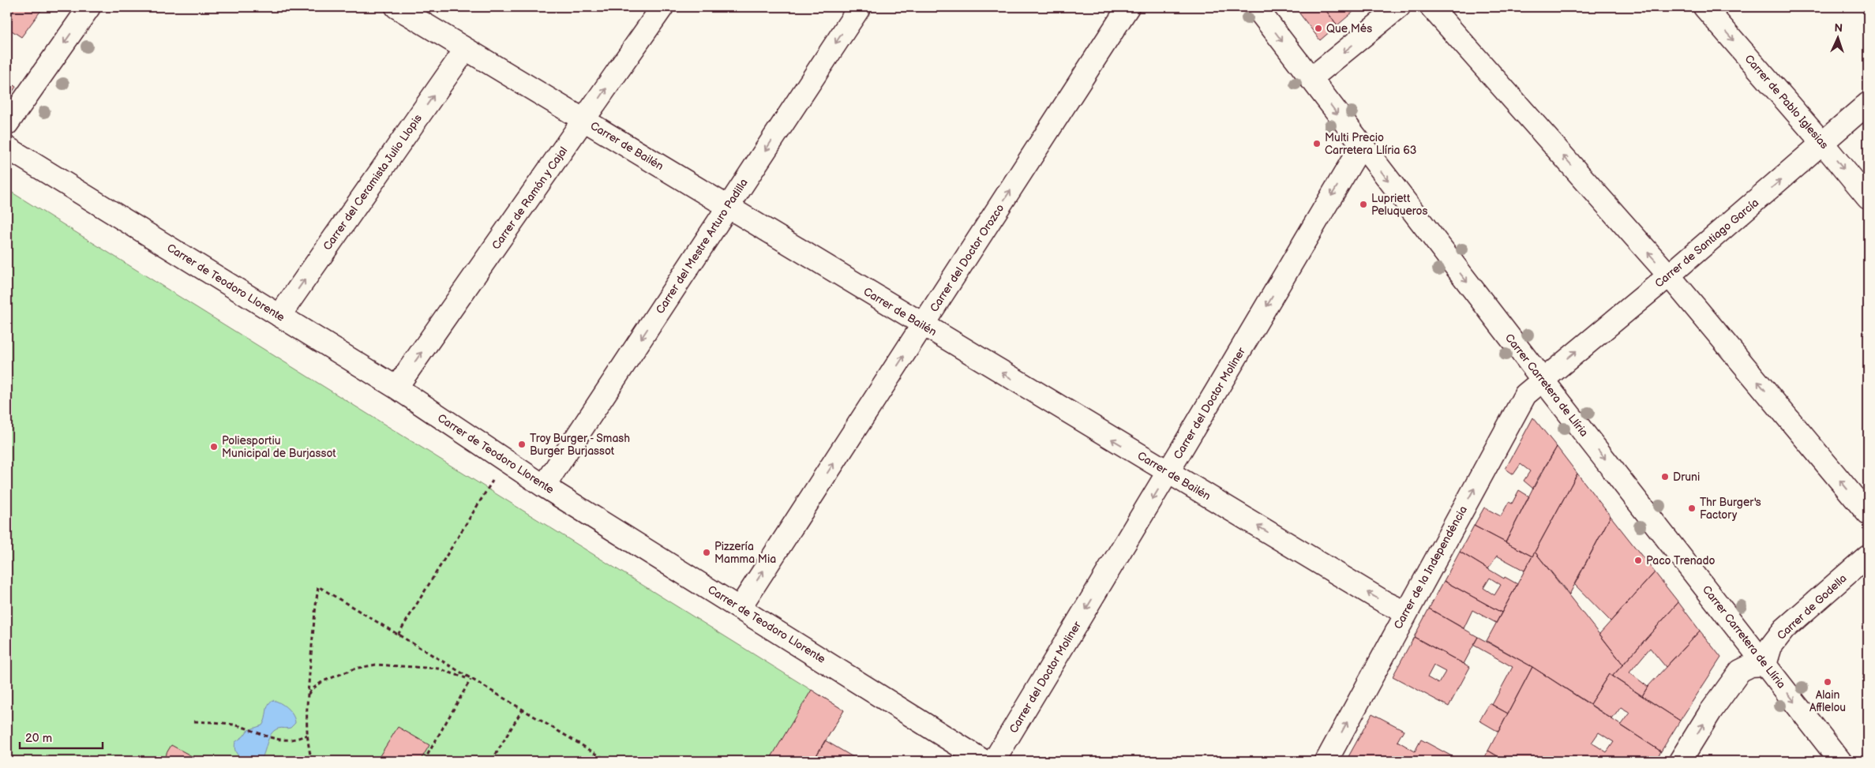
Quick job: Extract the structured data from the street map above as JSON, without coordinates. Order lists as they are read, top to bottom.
{
  "streets": {
    "street": [
      "Carrer de Pablo Iglesias",
      "Carrer de Bailén",
      "Carrer del Ceramista Julio Llopis",
      "Carrer de Ramón y Cajal",
      "Carrer de Santiago García",
      "Carrer del Mestre Arturo Padilla",
      "Carrer del Doctor Orozco",
      "Carrer de Teodoro Llorente",
      "Carrer Carretera de Llíria",
      "Carrer del Doctor Moliner",
      "Carrer de la Independència",
      "Carrer de Godella"
    ]
  },
  "crossings": [
    ["Carrer de Pablo Iglesias", "Carrer de Santiago García"],
    ["Carrer de Bailén", "Carrer del Ceramista Julio Llopis"],
    ["Carrer de Bailén", "Carrer de Ramón y Cajal"],
    ["Carrer de Bailén", "Carrer del Mestre Arturo Padilla"],
    ["Carrer de Bailén", "Carrer del Doctor Orozco"],
    ["Carrer de Bailén", "Carrer del Doctor Moliner"],
    ["Carrer de Bailén", "Carrer de la Independència"],
    ["Carrer del Ceramista Julio Llopis", "Carrer de Teodoro Llorente"],
    ["Carrer de Ramón y Cajal", "Carrer de Teodoro Llorente"],
    ["Carrer de Santiago García", "Carrer Carretera de Llíria"],
    ["Carrer de Santiago García", "Carrer de la Independència"],
    ["Carrer del Mestre Arturo Padilla", "Carrer de Teodoro Llorente"],
    ["Carrer del Doctor Orozco", "Carrer de Teodoro Llorente"],
    ["Carrer Carretera de Llíria", "Carrer del Doctor Moliner"],
    ["Carrer Carretera de Llíria", "Carrer de la Independència"],
    ["Carrer Carretera de Llíria", "Carrer de Godella"]
  ],
  "one_way": [
    "Carrer de Pablo Iglesias",
    "Carrer de Bailén",
    "Carrer del Ceramista Julio Llopis",
    "Carrer de Ramón y Cajal",
    "Carrer de Santiago García",
    "Carrer del Mestre Arturo Padilla",
    "Carrer del Doctor Orozco",
    "Carrer del Doctor Moliner",
    "Carrer de la Independència"
  ],
  "places": [
    "Que Més",
    "Multi Precio Carretera Llíria 63",
    "Lupriett Peluqueros",
    "Troy Burger - Smash Burger Burjassot",
    "Poliesportiu Municipal de Burjassot",
    "Druni",
    "Thr Burger's Factory",
    "Pizzería Mamma Mia",
    "Paco Trenado",
    "Alain Afflelou"
  ],
  "scale_bar": "20 m",
  "north": "top"
}
